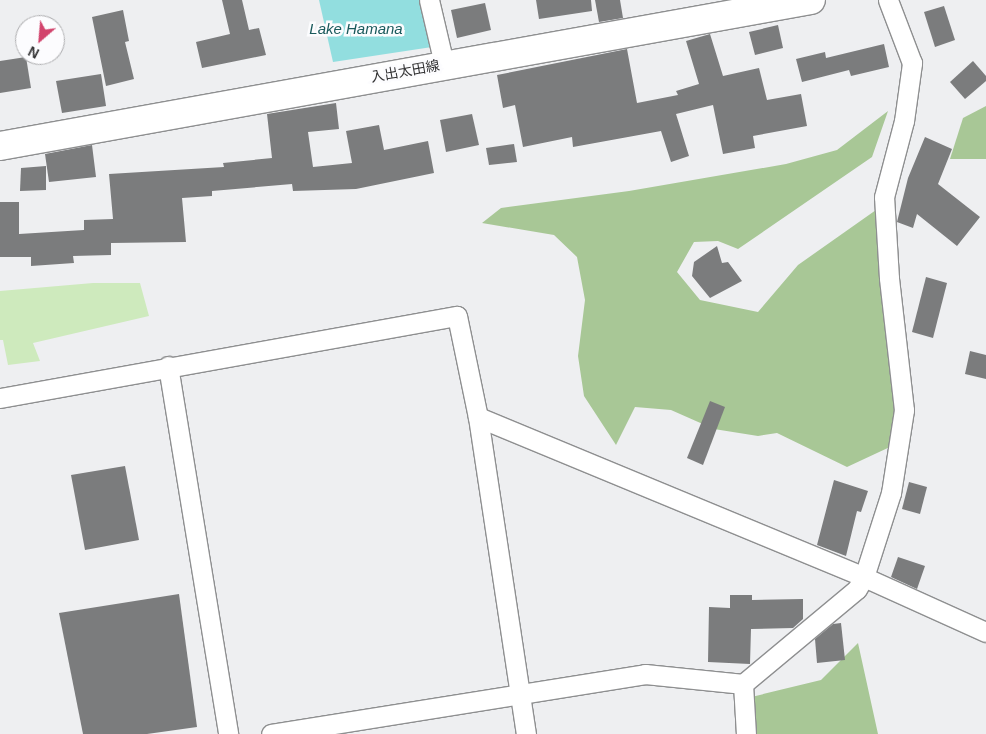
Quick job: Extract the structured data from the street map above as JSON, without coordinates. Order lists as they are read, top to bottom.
{
  "streets": {
    "main road": ["入出太田線"]
  },
  "water": ["Lake Hamana"],
  "north": "bottom left"
}
